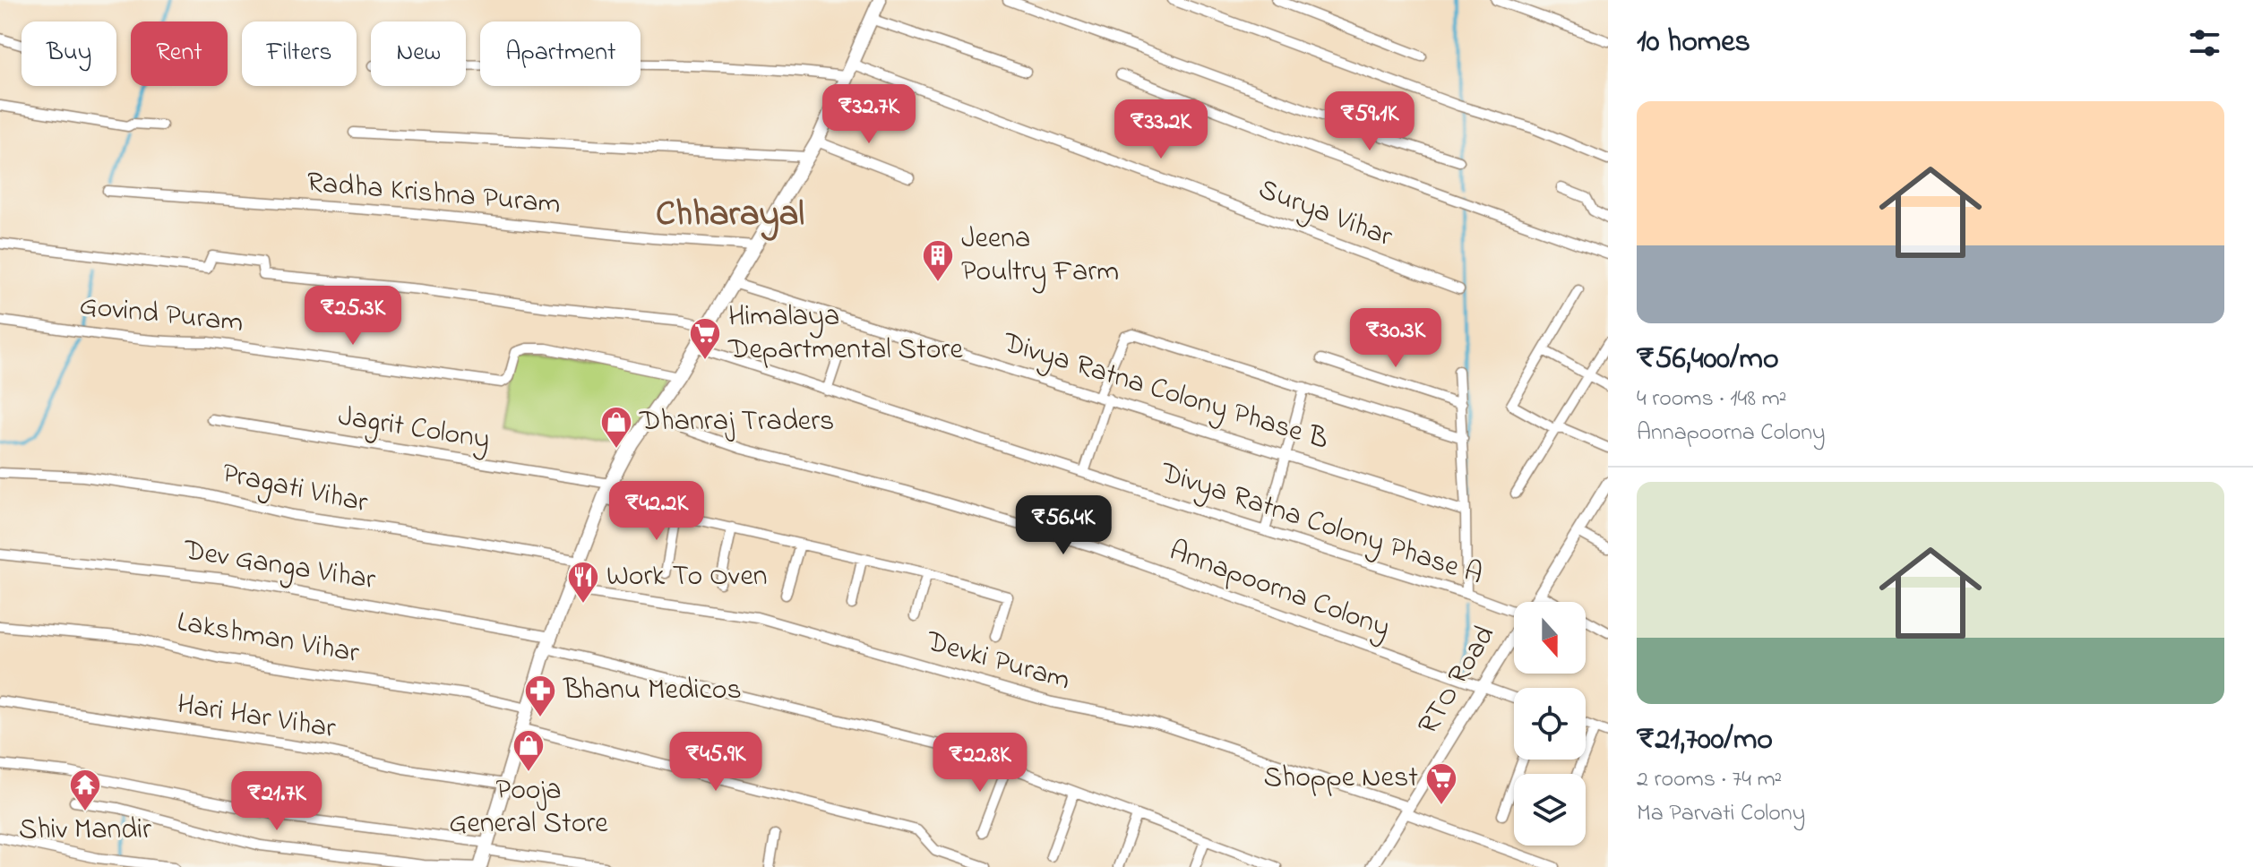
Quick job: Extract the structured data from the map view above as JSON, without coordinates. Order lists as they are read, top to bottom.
{
  "streets": {
    "street": [
      "Radha Krishna Puram",
      "Surya Vihar",
      "Govind Puram",
      "Divya Ratna Colony Phase B",
      "Jagrit Colony",
      "Pragati Vihar",
      "Divya Ratna Colony Phase A",
      "Dev Ganga Vihar",
      "Annapoorna Colony",
      "Lakshman Vihar",
      "Devki Puram",
      "RTO Road",
      "Hari Har Vihar"
    ]
  },
  "crossings": [
    ["Annapoorna Colony", "RTO Road"],
    ["Devki Puram", "RTO Road"]
  ],
  "districts": ["Chharayal"],
  "places": {
    "building": ["Jeena Poultry Farm"],
    "supermarket": ["Himalaya Departmental Store", "Shoppe Nest"],
    "shop": ["Dhanraj Traders", "Pooja General Store"],
    "restaurant": ["Work To Oven"],
    "pharmacy": ["Bhanu Medicos"],
    "temple": ["Shiv Mandir"]
  },
  "north": "bottom",
  "page": {
    "heading": "10 homes",
    "chip": [
      "Buy",
      "Rent",
      "Filters",
      "New",
      "Apartment"
    ],
    "price": [
      "₹32.7K",
      "₹59.1K",
      "₹33.2K",
      "₹25.3K",
      "₹30.3K",
      "₹42.2K",
      "₹56.4K",
      "₹45.9K",
      "₹22.8K",
      "₹21.7K"
    ],
    "list": [
      {
        "name": "₹56,400/mo",
        "note": "4 rooms · 148 m² · Annapoorna Colony"
      },
      {
        "name": "₹21,700/mo",
        "note": "2 rooms · 74 m² · Ma Parvati Colony"
      }
    ]
  }
}
